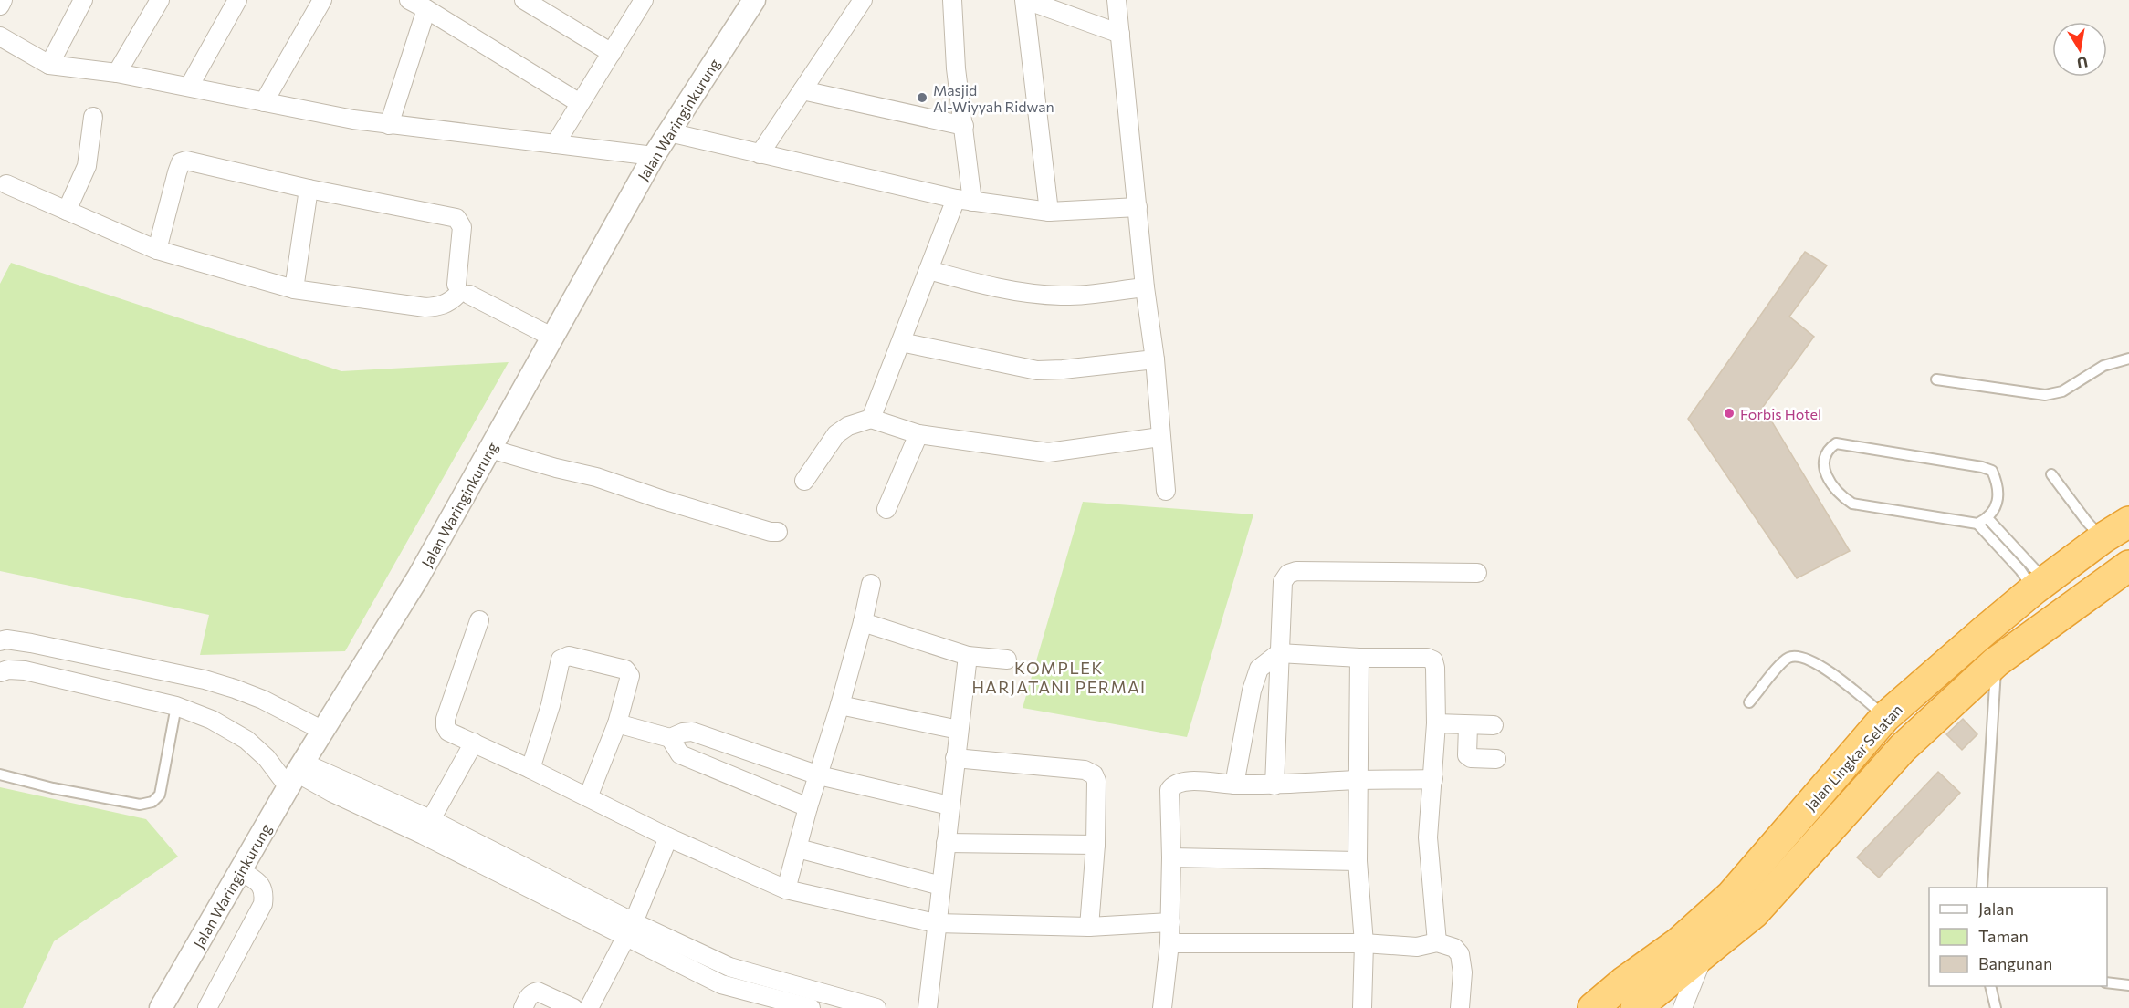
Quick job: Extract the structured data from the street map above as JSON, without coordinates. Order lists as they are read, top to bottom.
{
  "streets": {
    "highway": ["Jalan Lingkar Selatan"],
    "street": ["Jalan Waringinkurung"]
  },
  "districts": ["KOMPLEK HARJATANI PERMAI"],
  "places": ["Masjid Al-Wiyyah Ridwan", "Forbis Hotel"],
  "legend": ["Jalan", "Taman", "Bangunan"],
  "north": "bottom"
}
